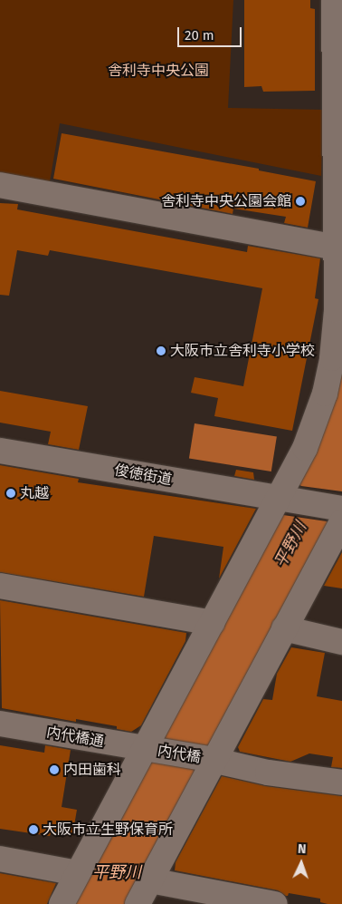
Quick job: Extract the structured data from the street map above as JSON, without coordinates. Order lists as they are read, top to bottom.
{
  "streets": {
    "street": ["俊徳街道", "内代橋通", "内代橋"]
  },
  "crossings": [
    ["内代橋通", "内代橋"]
  ],
  "water": ["平野川"],
  "parks": ["舎利寺中央公園"],
  "places": [
    "舎利寺中央公園会館",
    "大阪市立舎利寺小学校",
    "丸越",
    "内田歯科",
    "大阪市立生野保育所"
  ],
  "scale_bar": "20 m",
  "north": "top"
}
